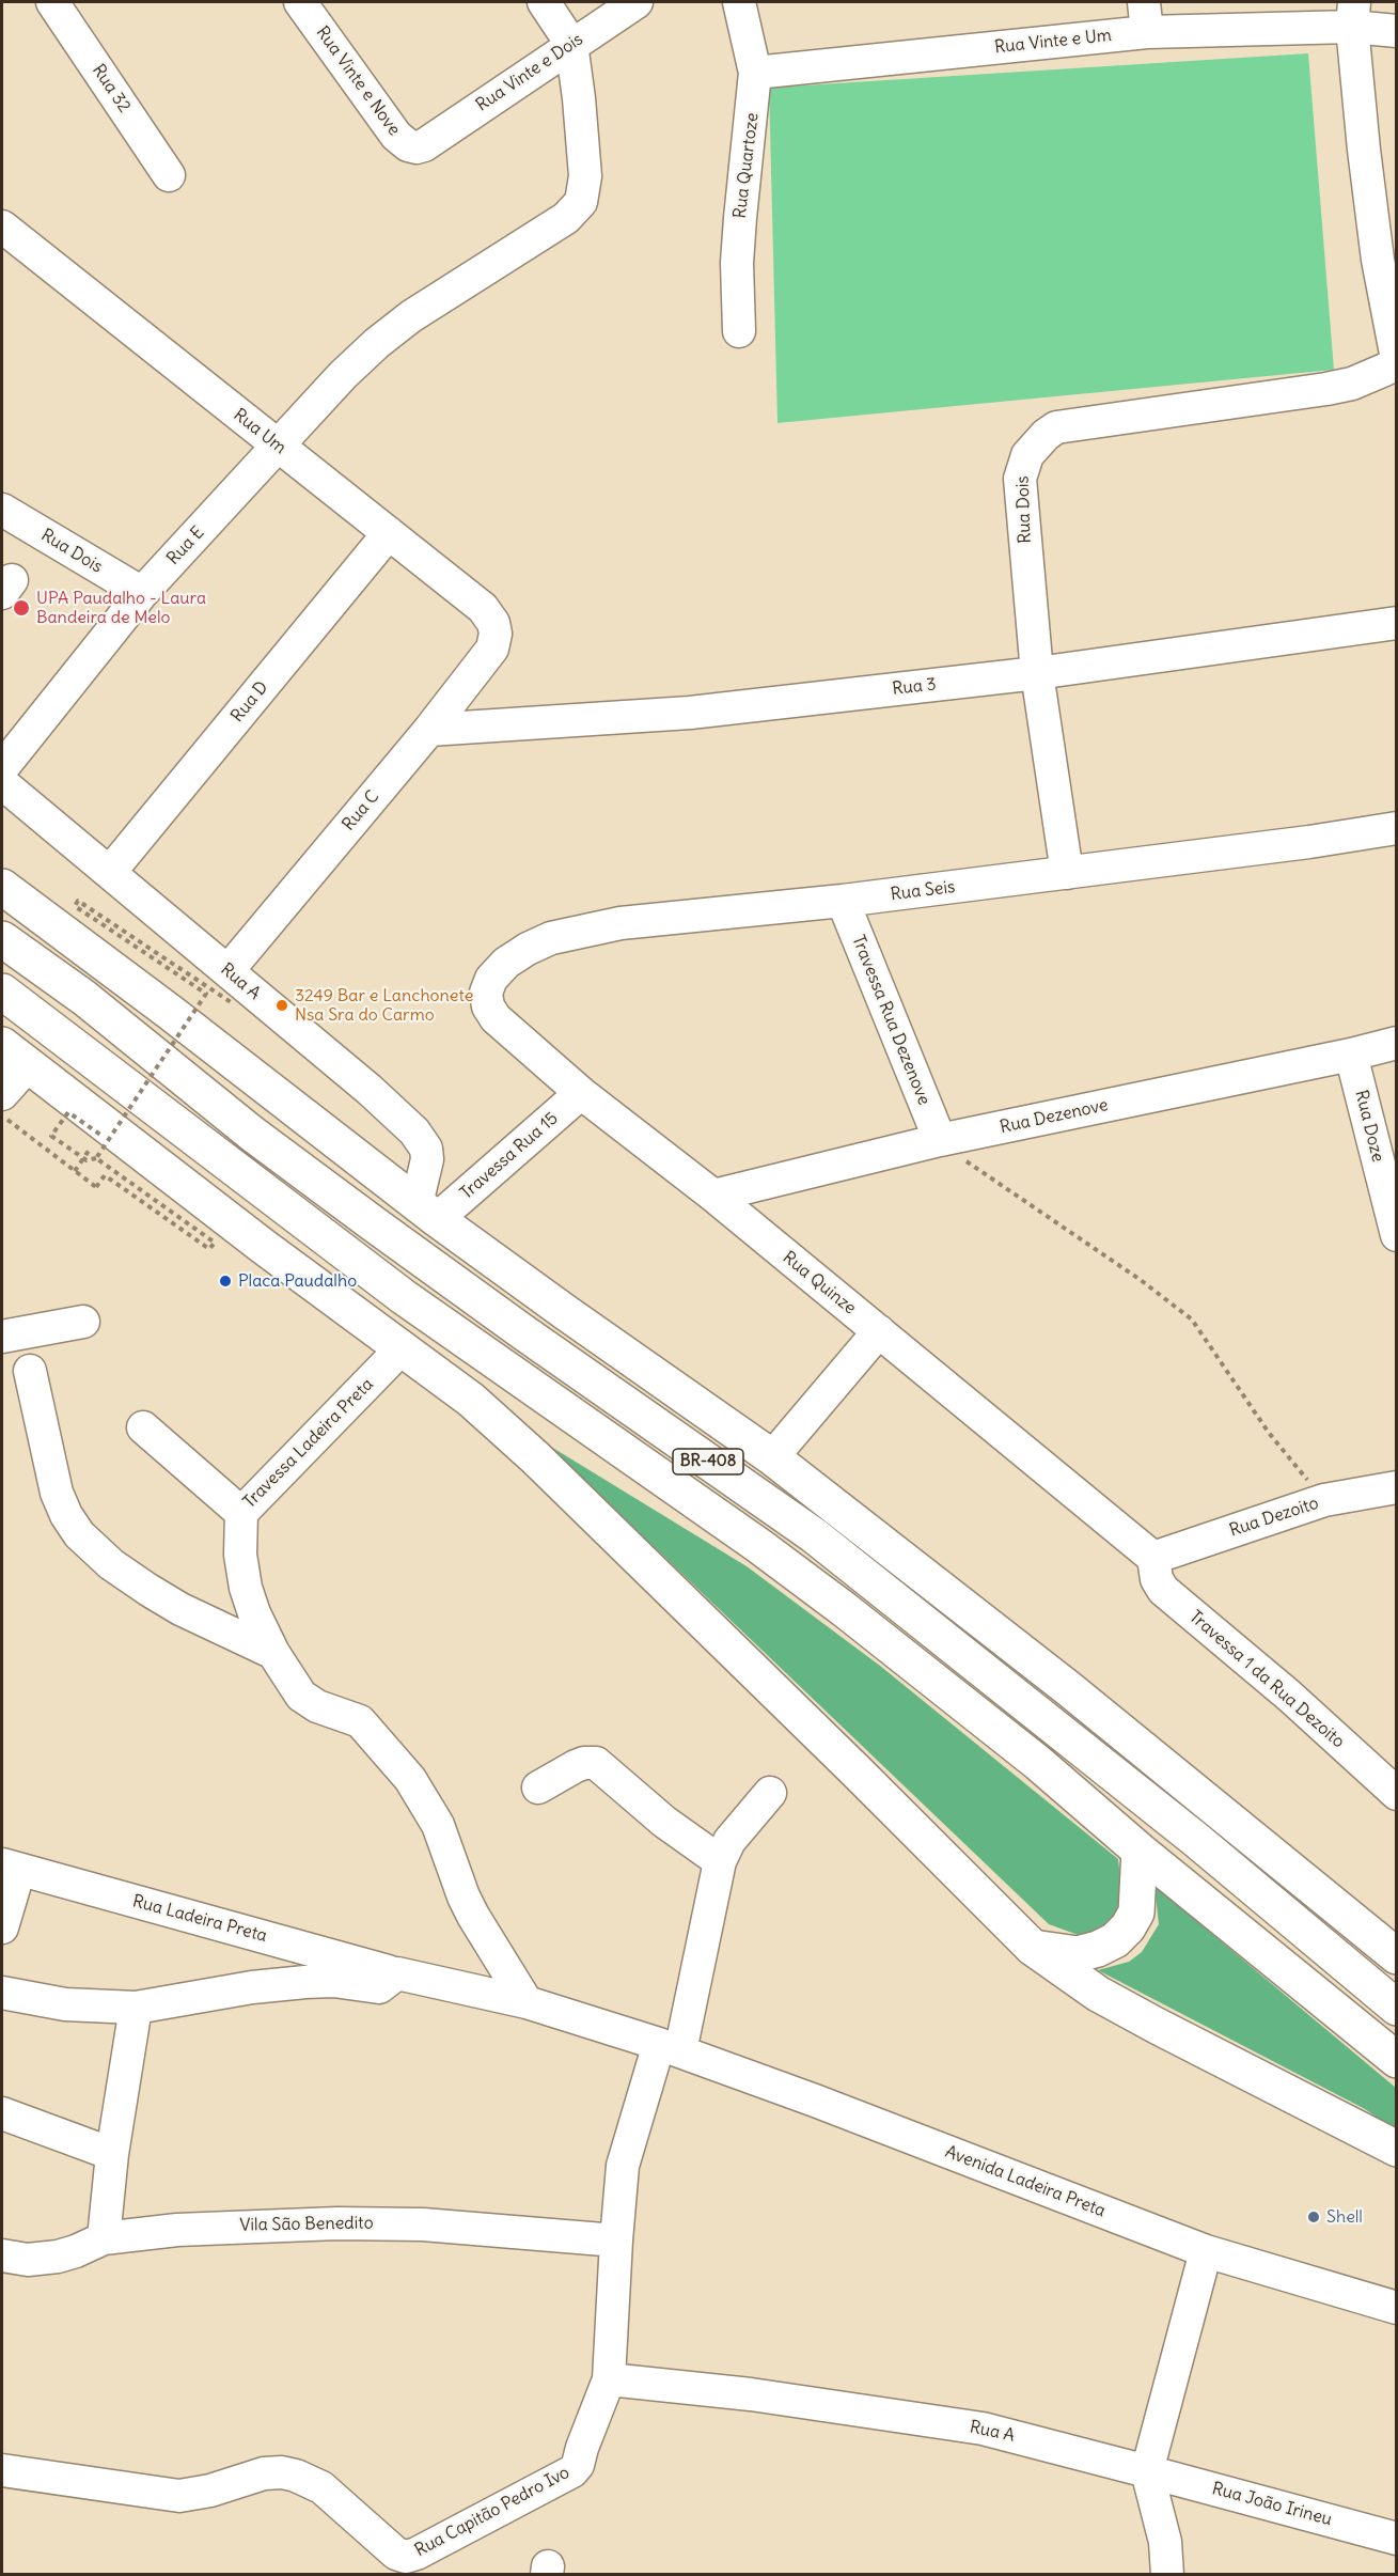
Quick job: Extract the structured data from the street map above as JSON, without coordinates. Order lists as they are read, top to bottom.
{
  "streets": {
    "main road": ["BR-408"],
    "street": [
      "Rua Vinte e Um",
      "Rua Vinte e Dois",
      "Rua Vinte e Nove",
      "Rua 32",
      "Rua Quartoze",
      "Rua Um",
      "Rua Dois",
      "Rua E",
      "Rua 3",
      "Rua D",
      "Rua C",
      "Rua Seis",
      "Rua A",
      "Travessa Rua Dezenove",
      "Rua Dezenove",
      "Rua Doze",
      "Travessa Rua 15",
      "Rua Quinze",
      "Travessa Ladeira Preta",
      "Rua Dezoito",
      "Travessa 1 da Rua Dezoito",
      "Rua Ladeira Preta",
      "Avenida Ladeira Preta",
      "Vila São Benedito",
      "Rua João Irineu",
      "Rua Capitão Pedro Ivo"
    ]
  },
  "crossings": [
    ["Rua Vinte e Um", "Rua Quartoze"],
    ["Rua Vinte e Dois", "Rua Vinte e Nove"],
    ["Rua Vinte e Dois", "Rua E"],
    ["Rua Um", "Rua E"],
    ["Rua Um", "Rua D"],
    ["Rua Um", "Rua C"],
    ["Rua Dois", "Rua E"],
    ["Rua Dois", "Rua 3"],
    ["Rua Dois", "Rua Seis"],
    ["Rua E", "Rua A"],
    ["Rua 3", "Rua C"],
    ["Rua D", "Rua A"],
    ["Rua C", "Rua A"],
    ["Rua Seis", "Travessa Rua Dezenove"],
    ["Rua Seis", "Rua Quinze"],
    ["Rua A", "Travessa Rua 15"],
    ["Rua A", "Rua João Irineu"],
    ["Rua A", "Rua Capitão Pedro Ivo"],
    ["Travessa Rua Dezenove", "Rua Dezenove"],
    ["Rua Dezenove", "Rua Doze"],
    ["Rua Dezenove", "Rua Quinze"],
    ["Travessa Rua 15", "Rua Quinze"],
    ["Rua Quinze", "Rua Dezoito"],
    ["Rua Quinze", "Travessa 1 da Rua Dezoito"],
    ["Travessa Ladeira Preta", "Rua Ladeira Preta"],
    ["Rua Dezoito", "Travessa 1 da Rua Dezoito"],
    ["Avenida Ladeira Preta", "Rua Capitão Pedro Ivo"],
    ["Vila São Benedito", "Rua Capitão Pedro Ivo"]
  ],
  "places": [
    "UPA Paudalho - Laura Bandeira de Melo",
    "3249 Bar e Lanchonete Nsa Sra do Carmo",
    "Placa Paudalho",
    "Shell"
  ]
}
